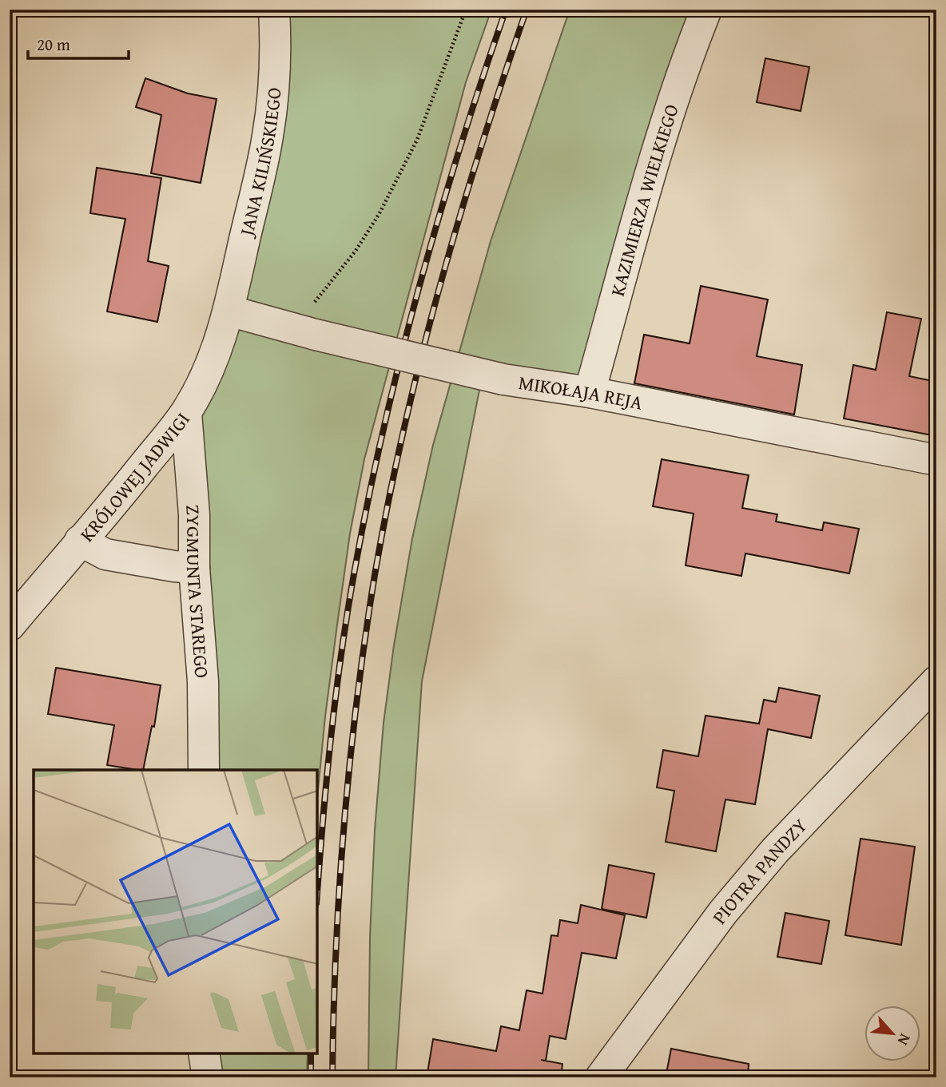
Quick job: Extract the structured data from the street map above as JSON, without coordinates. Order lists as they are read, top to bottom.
{
  "streets": {
    "street": [
      "JANA KILIŃSKIEGO",
      "KAZIMIERZA WIELKIEGO",
      "MIKOŁAJA REJA",
      "KRÓLOWEJ JADWIGI",
      "ZYGMUNTA STAREGO",
      "PIOTRA PANDZY"
    ]
  },
  "crossings": [
    ["JANA KILIŃSKIEGO", "MIKOŁAJA REJA"],
    ["JANA KILIŃSKIEGO", "KRÓLOWEJ JADWIGI"],
    ["KAZIMIERZA WIELKIEGO", "MIKOŁAJA REJA"],
    ["MIKOŁAJA REJA", "KRÓLOWEJ JADWIGI"],
    ["KRÓLOWEJ JADWIGI", "ZYGMUNTA STAREGO"]
  ],
  "scale_bar": "20 m",
  "north": "bottom right"
}
